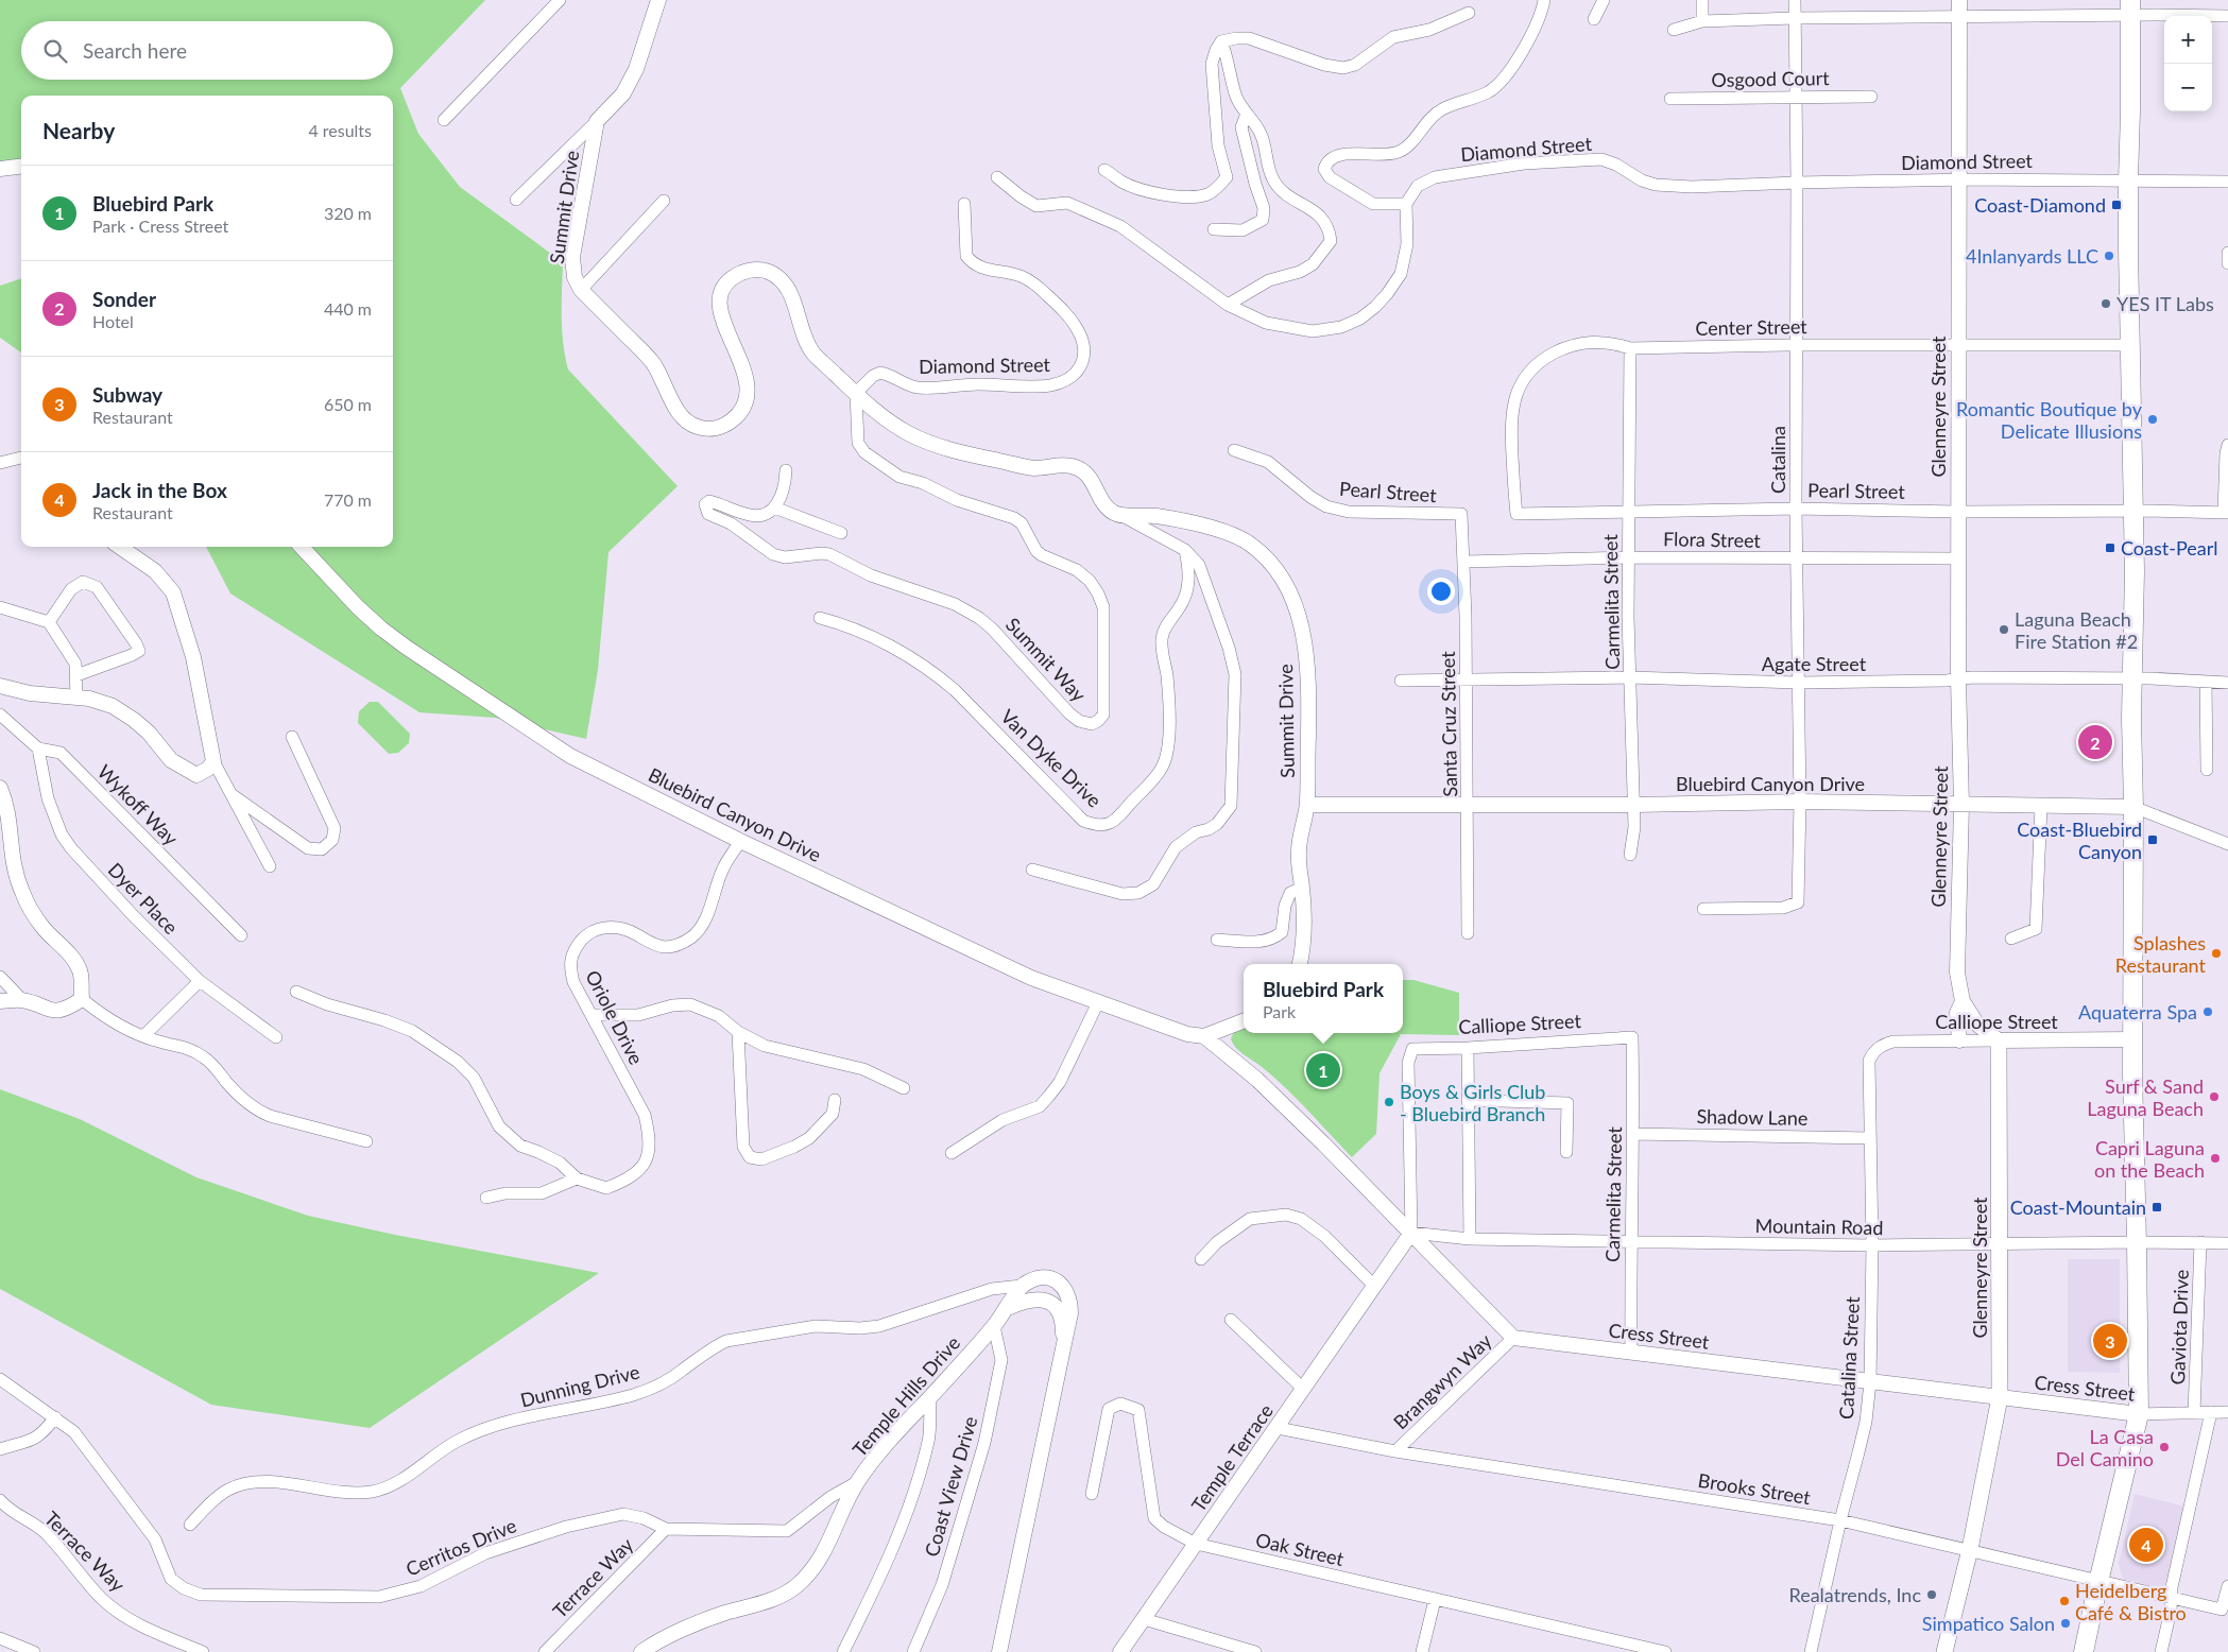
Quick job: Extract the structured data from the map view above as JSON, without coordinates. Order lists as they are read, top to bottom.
{
  "streets": {
    "main road": ["Glenneyre Street"],
    "street": [
      "Osgood Court",
      "Diamond Street",
      "Summit Drive",
      "Center Street",
      "Catalina",
      "Pearl Street",
      "Flora Street",
      "Carmelita Street",
      "Summit Way",
      "Agate Street",
      "Santa Cruz Street",
      "Van Dyke Drive",
      "Bluebird Canyon Drive",
      "Wykoff Way",
      "Dyer Place",
      "Oriole Drive",
      "Calliope Street",
      "Shadow Lane",
      "Mountain Road",
      "Gaviota Drive",
      "Cress Street",
      "Catalina Street",
      "Brangwyn Way",
      "Dunning Drive",
      "Temple Hills Drive",
      "Temple Terrace",
      "Coast View Drive",
      "Brooks Street",
      "Cerritos Drive",
      "Oak Street",
      "Terrace Way"
    ]
  },
  "crossings": [
    ["Osgood Court", "Catalina"],
    ["Diamond Street", "Summit Drive"],
    ["Diamond Street", "Glenneyre Street"],
    ["Diamond Street", "Catalina"],
    ["Diamond Street", "Summit Way"],
    ["Summit Drive", "Summit Way"],
    ["Summit Drive", "Bluebird Canyon Drive"],
    ["Center Street", "Glenneyre Street"],
    ["Center Street", "Catalina"],
    ["Center Street", "Pearl Street"],
    ["Center Street", "Carmelita Street"],
    ["Glenneyre Street", "Pearl Street"],
    ["Glenneyre Street", "Flora Street"],
    ["Glenneyre Street", "Agate Street"],
    ["Glenneyre Street", "Bluebird Canyon Drive"],
    ["Glenneyre Street", "Calliope Street"],
    ["Glenneyre Street", "Mountain Road"],
    ["Glenneyre Street", "Cress Street"],
    ["Glenneyre Street", "Brooks Street"],
    ["Catalina", "Pearl Street"],
    ["Catalina", "Flora Street"],
    ["Catalina", "Agate Street"],
    ["Catalina", "Bluebird Canyon Drive"],
    ["Pearl Street", "Carmelita Street"],
    ["Pearl Street", "Santa Cruz Street"],
    ["Flora Street", "Carmelita Street"],
    ["Flora Street", "Santa Cruz Street"],
    ["Carmelita Street", "Agate Street"],
    ["Carmelita Street", "Bluebird Canyon Drive"],
    ["Carmelita Street", "Calliope Street"],
    ["Carmelita Street", "Shadow Lane"],
    ["Carmelita Street", "Mountain Road"],
    ["Carmelita Street", "Cress Street"],
    ["Agate Street", "Santa Cruz Street"],
    ["Santa Cruz Street", "Bluebird Canyon Drive"],
    ["Bluebird Canyon Drive", "Oriole Drive"],
    ["Wykoff Way", "Dyer Place"],
    ["Calliope Street", "Mountain Road"],
    ["Calliope Street", "Catalina Street"],
    ["Calliope Street", "Temple Terrace"],
    ["Shadow Lane", "Catalina Street"],
    ["Mountain Road", "Gaviota Drive"],
    ["Mountain Road", "Catalina Street"],
    ["Mountain Road", "Temple Terrace"],
    ["Gaviota Drive", "Cress Street"],
    ["Cress Street", "Catalina Street"],
    ["Cress Street", "Brangwyn Way"],
    ["Catalina Street", "Brooks Street"],
    ["Brangwyn Way", "Brooks Street"],
    ["Dunning Drive", "Temple Hills Drive"],
    ["Temple Hills Drive", "Coast View Drive"],
    ["Temple Hills Drive", "Cerritos Drive"],
    ["Temple Terrace", "Brooks Street"],
    ["Temple Terrace", "Oak Street"],
    ["Cerritos Drive", "Terrace Way"]
  ],
  "places": {
    "transit": [
      "Coast-Diamond",
      "Coast-Pearl",
      "Coast-Bluebird Canyon",
      "Coast-Mountain"
    ],
    "other": [
      "4Inlanyards LLC",
      "YES IT Labs",
      "Romantic Boutique by Delicate Illusions",
      "Laguna Beach Fire Station #2",
      "Splashes Restaurant",
      "Aquaterra Spa",
      "Surf & Sand Laguna Beach",
      "Boys & Girls Club - Bluebird Branch",
      "Capri Laguna on the Beach",
      "La Casa Del Camino",
      "Realatrends, Inc",
      "Heidelberg Café & Bistro",
      "Simpatico Salon"
    ]
  },
  "page": {
    "map_buttons": ["+", "−"],
    "search": "Search here",
    "heading": ["Nearby", "4 results"],
    "list": [
      {
        "mark": "1",
        "name": "Bluebird Park",
        "note": "Park · Cress Street",
        "value": "320 m"
      },
      {
        "mark": "2",
        "name": "Sonder",
        "note": "Hotel",
        "value": "440 m"
      },
      {
        "mark": "3",
        "name": "Subway",
        "note": "Restaurant",
        "value": "650 m"
      },
      {
        "mark": "4",
        "name": "Jack in the Box",
        "note": "Restaurant",
        "value": "770 m"
      }
    ],
    "pins": [
      "2",
      "1",
      "3",
      "4"
    ],
    "popup": ["Bluebird Park", "Park"]
  }
}
